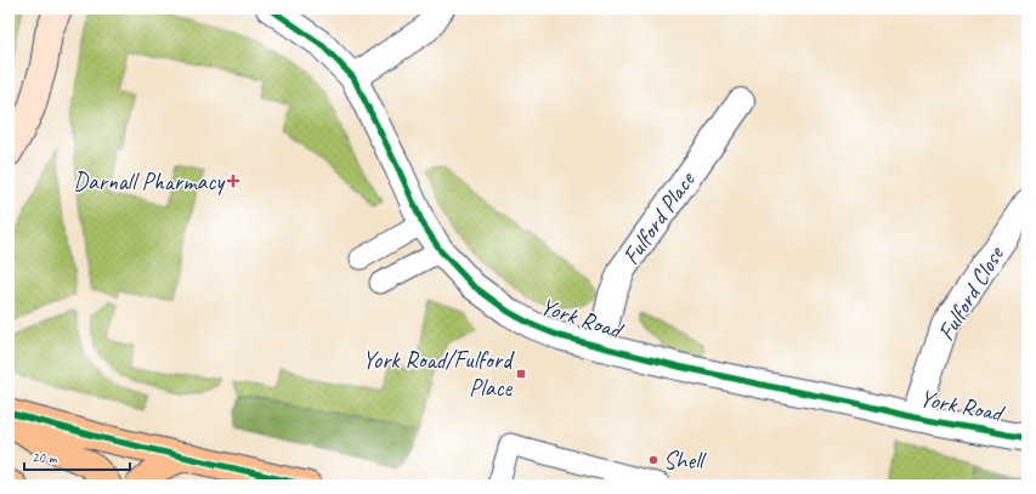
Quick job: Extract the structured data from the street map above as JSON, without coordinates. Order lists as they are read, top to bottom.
{
  "streets": {
    "street": ["Fulford Place", "Fulford Close", "York Road"]
  },
  "crossings": [
    ["Fulford Place", "York Road"],
    ["Fulford Close", "York Road"]
  ],
  "places": {
    "health": ["Darnall Pharmacy"],
    "transit": ["York Road/Fulford Place"],
    "other": ["Shell"]
  },
  "scale_bar": "20 m"
}
